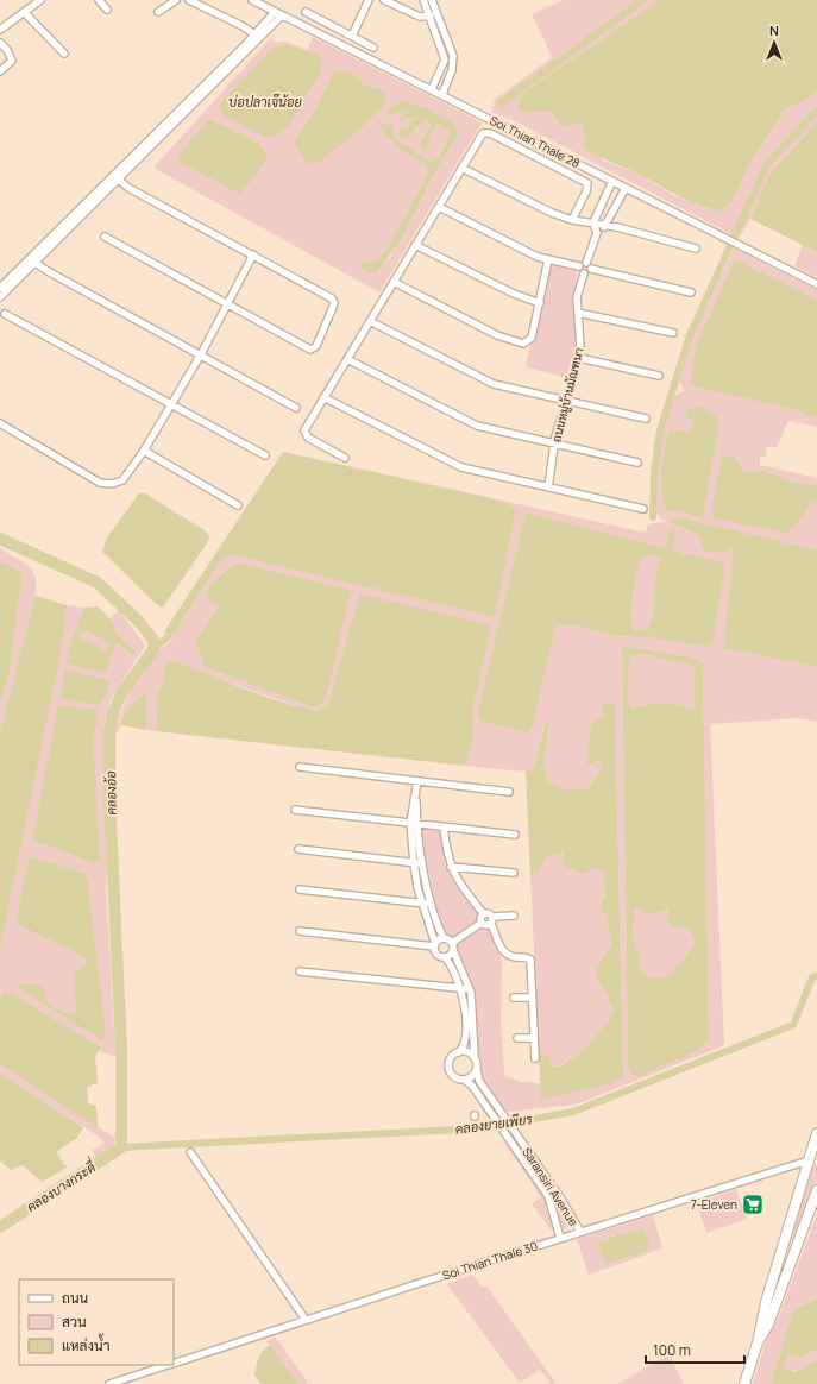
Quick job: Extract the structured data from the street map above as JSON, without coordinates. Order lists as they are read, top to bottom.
{
  "streets": {
    "street": [
      "Soi Thian Thale 28",
      "ถนนหมู่บ้านมัณฑนา",
      "Saransiri Avenue",
      "Soi Thian Thale 30"
    ]
  },
  "crossings": [
    ["Saransiri Avenue", "Soi Thian Thale 30"]
  ],
  "water": [
    "บ่อปลาเจ๊น้อย",
    "คลองอ้อ",
    "คลองยายเพียร",
    "คลองบางกระดี่"
  ],
  "places": {
    "supermarket": ["7-Eleven"]
  },
  "legend": ["ถนน", "สวน", "แหล่งน้ำ"],
  "scale_bar": "100 m",
  "north": "top"
}
